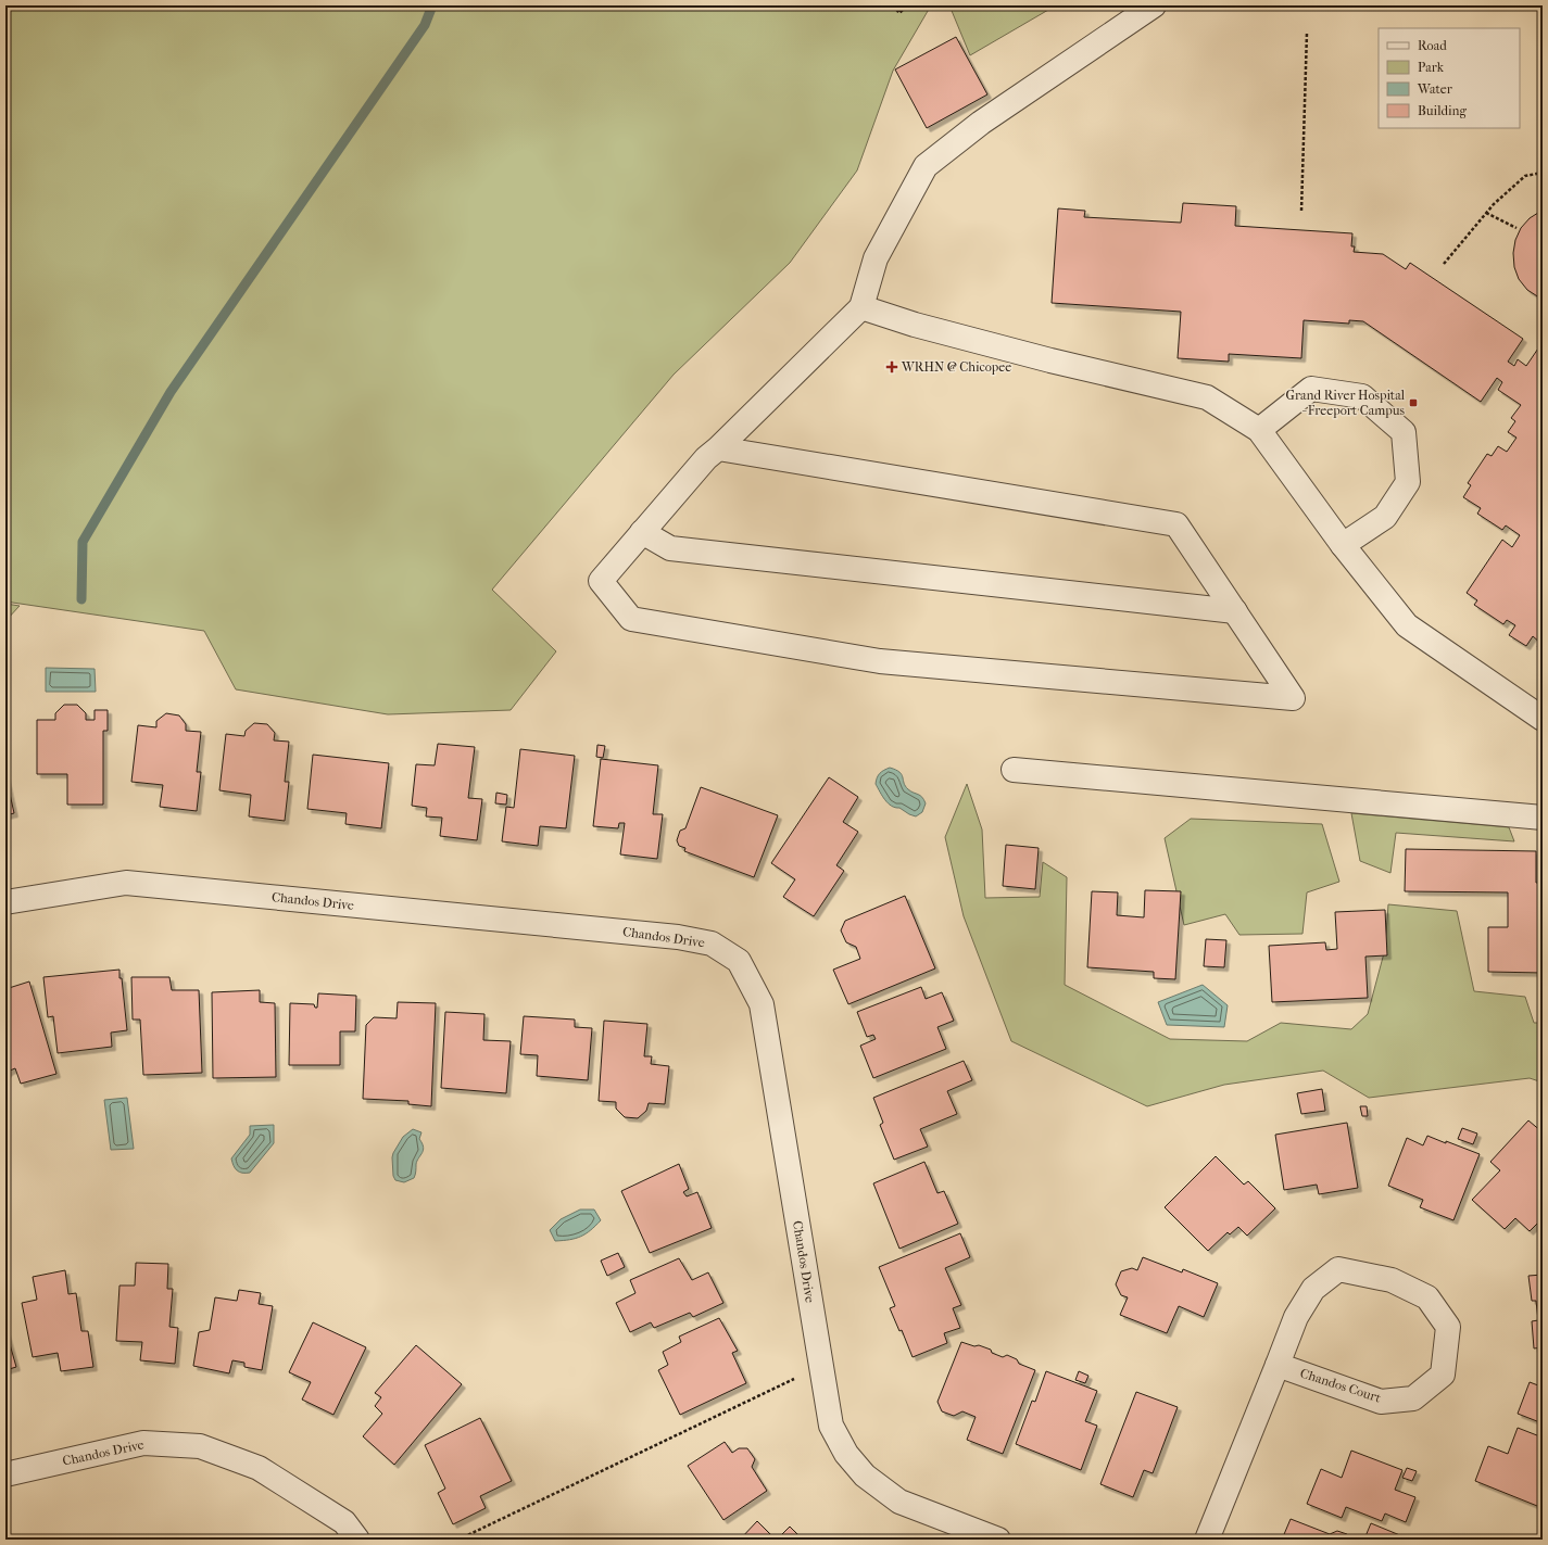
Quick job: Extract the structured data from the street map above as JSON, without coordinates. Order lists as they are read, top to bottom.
{
  "streets": {
    "street": ["Chandos Drive", "Chandos Court"]
  },
  "places": {
    "health": ["WRHN @ Chicopee"],
    "transit": ["Grand River Hospital - Freeport Campus"]
  },
  "legend": [
    "Road",
    "Park",
    "Water",
    "Building"
  ]
}
